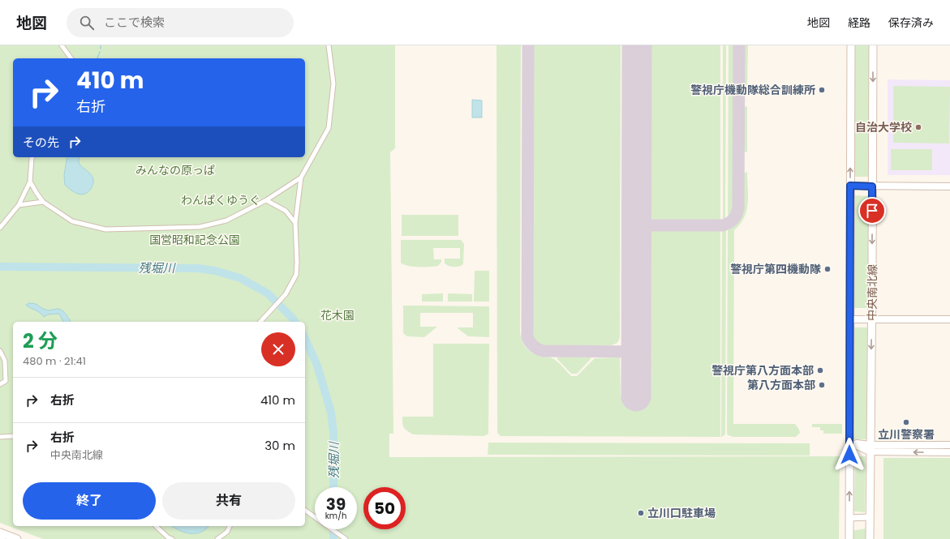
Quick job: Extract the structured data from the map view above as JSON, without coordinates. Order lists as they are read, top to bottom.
{
  "streets": {
    "main road": ["中央南北線"]
  },
  "water": ["残堀川"],
  "parks": [
    "みんなの原っぱ",
    "わんぱくゆうぐ",
    "国営昭和記念公園",
    "花木園"
  ],
  "places": [
    "警視庁機動隊総合訓練所",
    "自治大学校",
    "警視庁第四機動隊",
    "警視庁第八方面本部",
    "第八方面本部",
    "立川警察署",
    "立川口駐車場"
  ],
  "page": {
    "header": "地図",
    "search": "ここで検索",
    "nav": ["地図", "経路", "保存済み"],
    "turn": ["410 m", "右折"],
    "then": "その先",
    "heading": ["2 分", "480 m · 21:41"],
    "list": [
      {
        "name": "右折",
        "value": "410 m"
      },
      {
        "name": "右折",
        "note": "中央南北線",
        "value": "30 m"
      }
    ],
    "buttons": ["終了", "共有"],
    "speed": "39 km/h",
    "limit": "50"
  }
}
